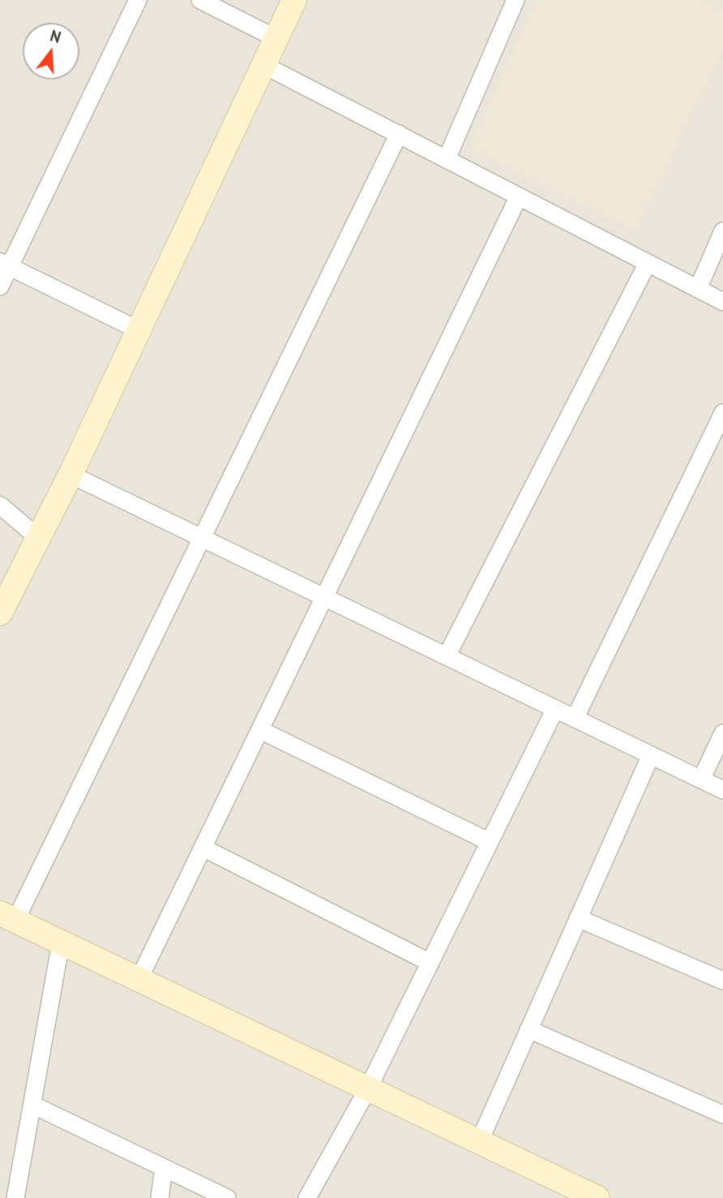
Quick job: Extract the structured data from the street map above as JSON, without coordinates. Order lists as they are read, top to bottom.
{
  "north": "top"
}
